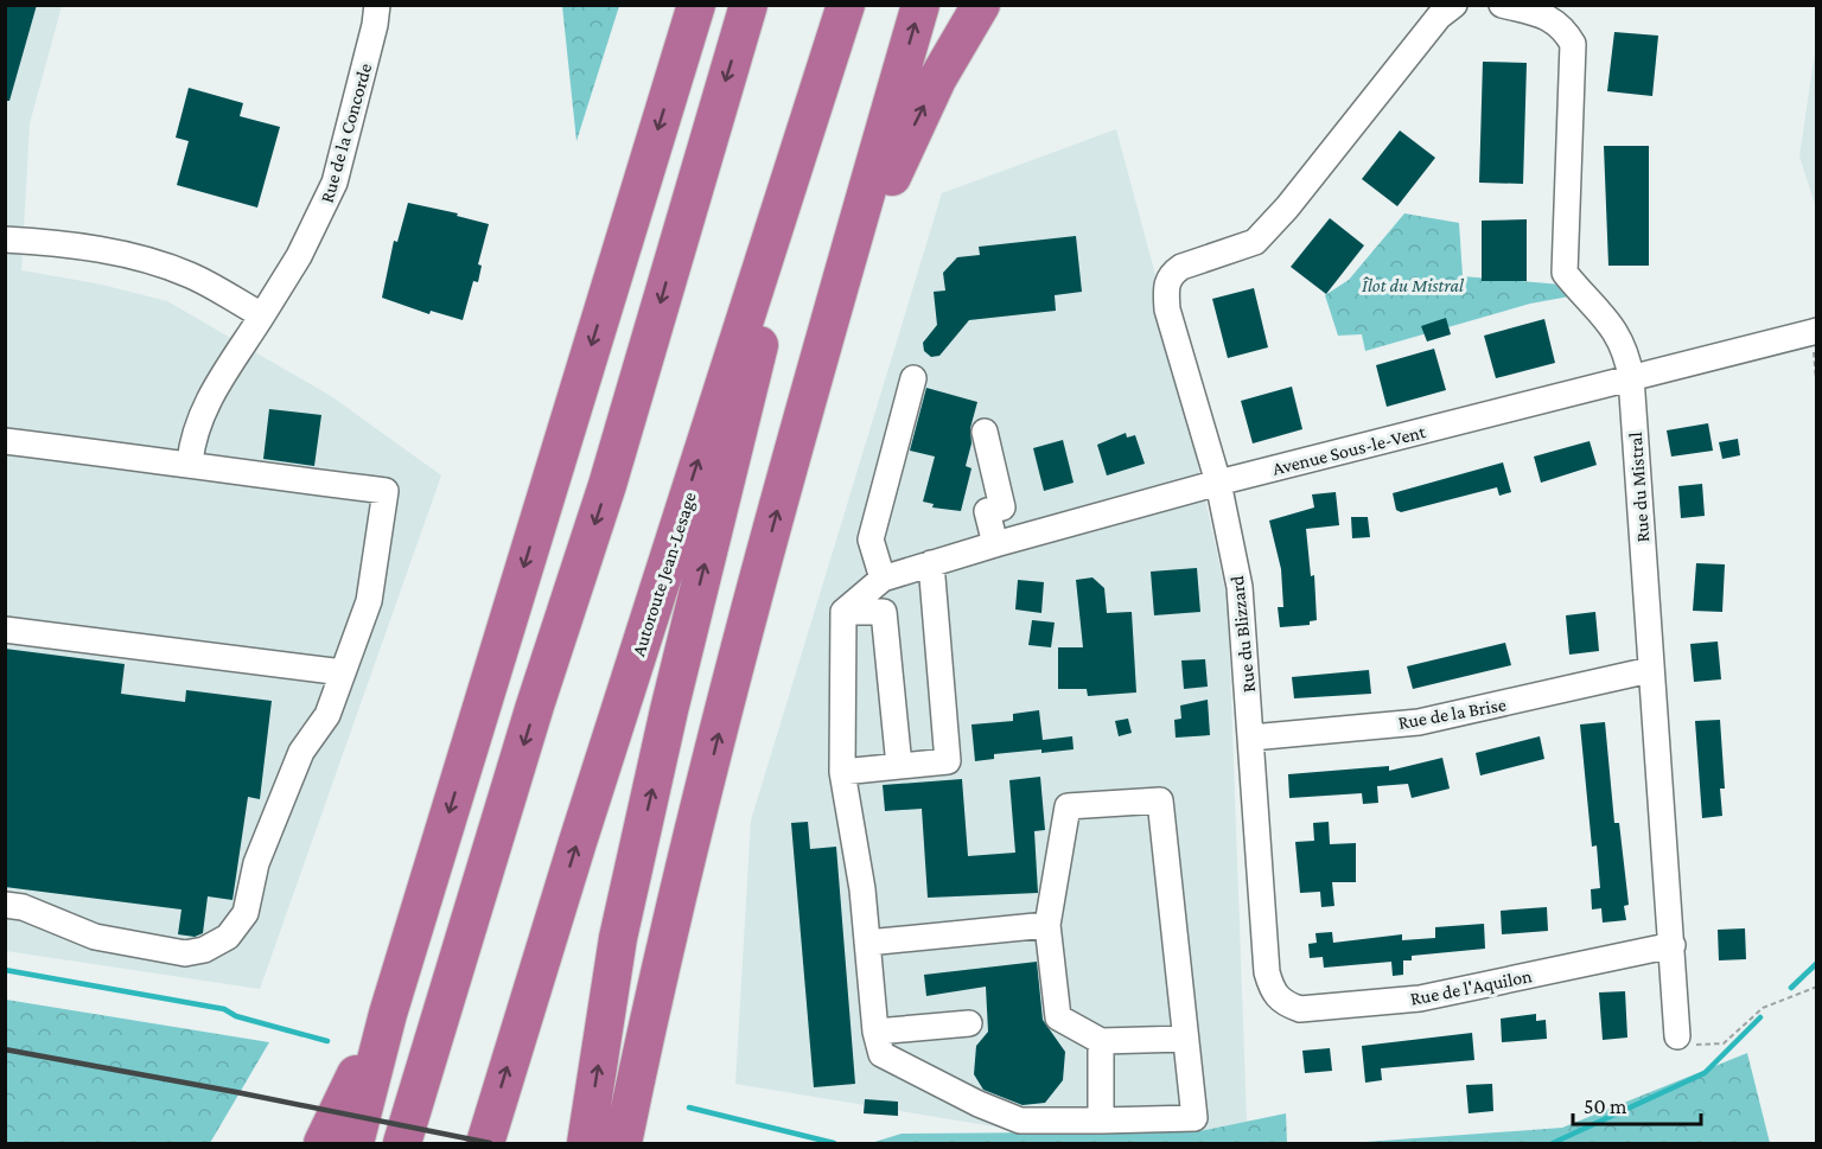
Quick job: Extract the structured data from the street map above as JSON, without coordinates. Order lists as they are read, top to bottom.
{
  "streets": {
    "highway": ["Autoroute Jean-Lesage"],
    "street": [
      "Rue de la Concorde",
      "Avenue Sous-le-Vent",
      "Rue du Mistral",
      "Rue du Blizzard",
      "Rue de la Brise",
      "Rue de l'Aquilon"
    ]
  },
  "crossings": [
    ["Avenue Sous-le-Vent", "Rue du Mistral"],
    ["Avenue Sous-le-Vent", "Rue du Blizzard"],
    ["Rue du Mistral", "Rue de la Brise"],
    ["Rue du Mistral", "Rue de l'Aquilon"],
    ["Rue du Blizzard", "Rue de la Brise"],
    ["Rue du Blizzard", "Rue de l'Aquilon"]
  ],
  "parks": ["Îlot du Mistral"],
  "scale_bar": "50 m"
}
